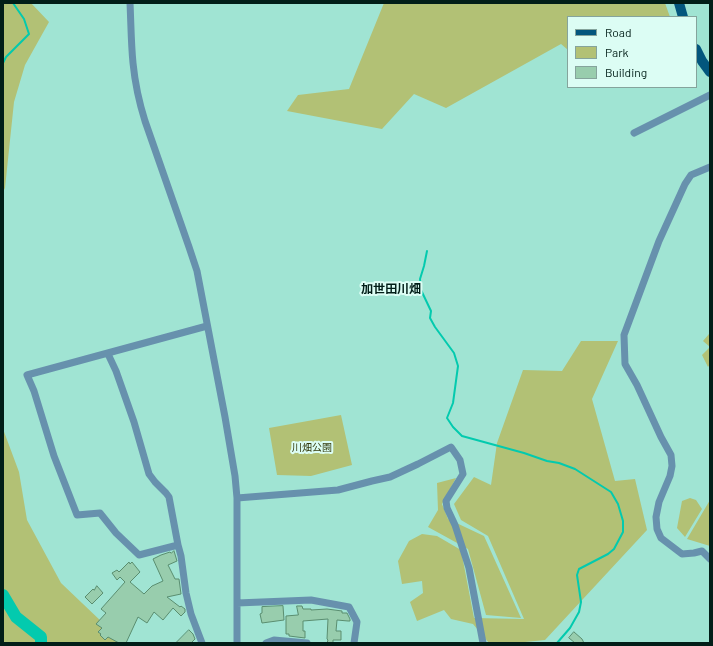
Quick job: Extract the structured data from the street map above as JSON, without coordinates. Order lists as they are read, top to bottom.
{
  "districts": ["加世田川畑"],
  "parks": ["川畑公園"],
  "legend": ["Road", "Park", "Building"]
}
